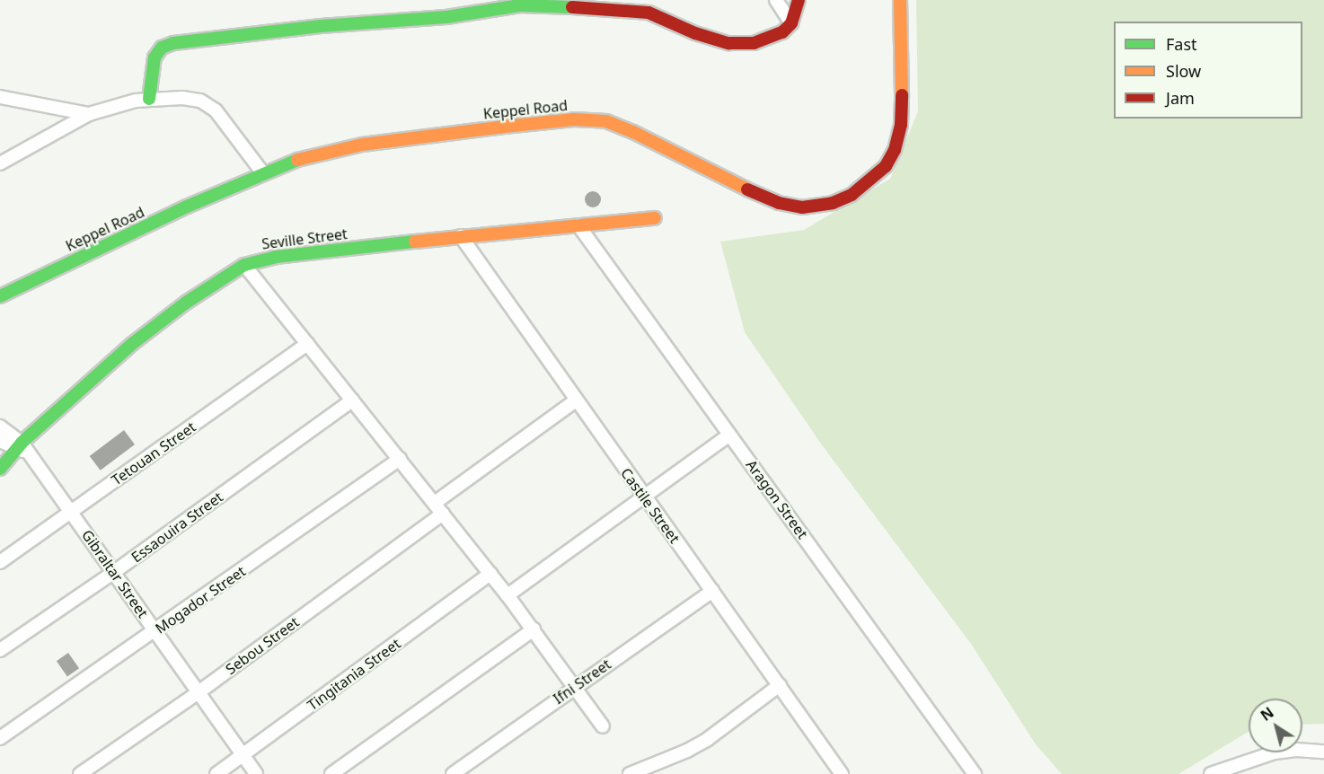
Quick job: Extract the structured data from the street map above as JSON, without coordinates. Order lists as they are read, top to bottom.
{
  "streets": {
    "street": [
      "Keppel Road",
      "Seville Street",
      "Tetouan Street",
      "Aragon Street",
      "Castile Street",
      "Essaouira Street",
      "Gibraltar Street",
      "Mogador Street",
      "Sebou Street",
      "Tingitania Street",
      "Ifni Street"
    ]
  },
  "crossings": [
    ["Seville Street", "Aragon Street"],
    ["Seville Street", "Castile Street"],
    ["Seville Street", "Gibraltar Street"],
    ["Tetouan Street", "Gibraltar Street"],
    ["Castile Street", "Ifni Street"],
    ["Essaouira Street", "Gibraltar Street"],
    ["Gibraltar Street", "Mogador Street"],
    ["Gibraltar Street", "Sebou Street"],
    ["Gibraltar Street", "Tingitania Street"]
  ],
  "legend": ["Fast", "Slow", "Jam"],
  "north": "top left"
}
